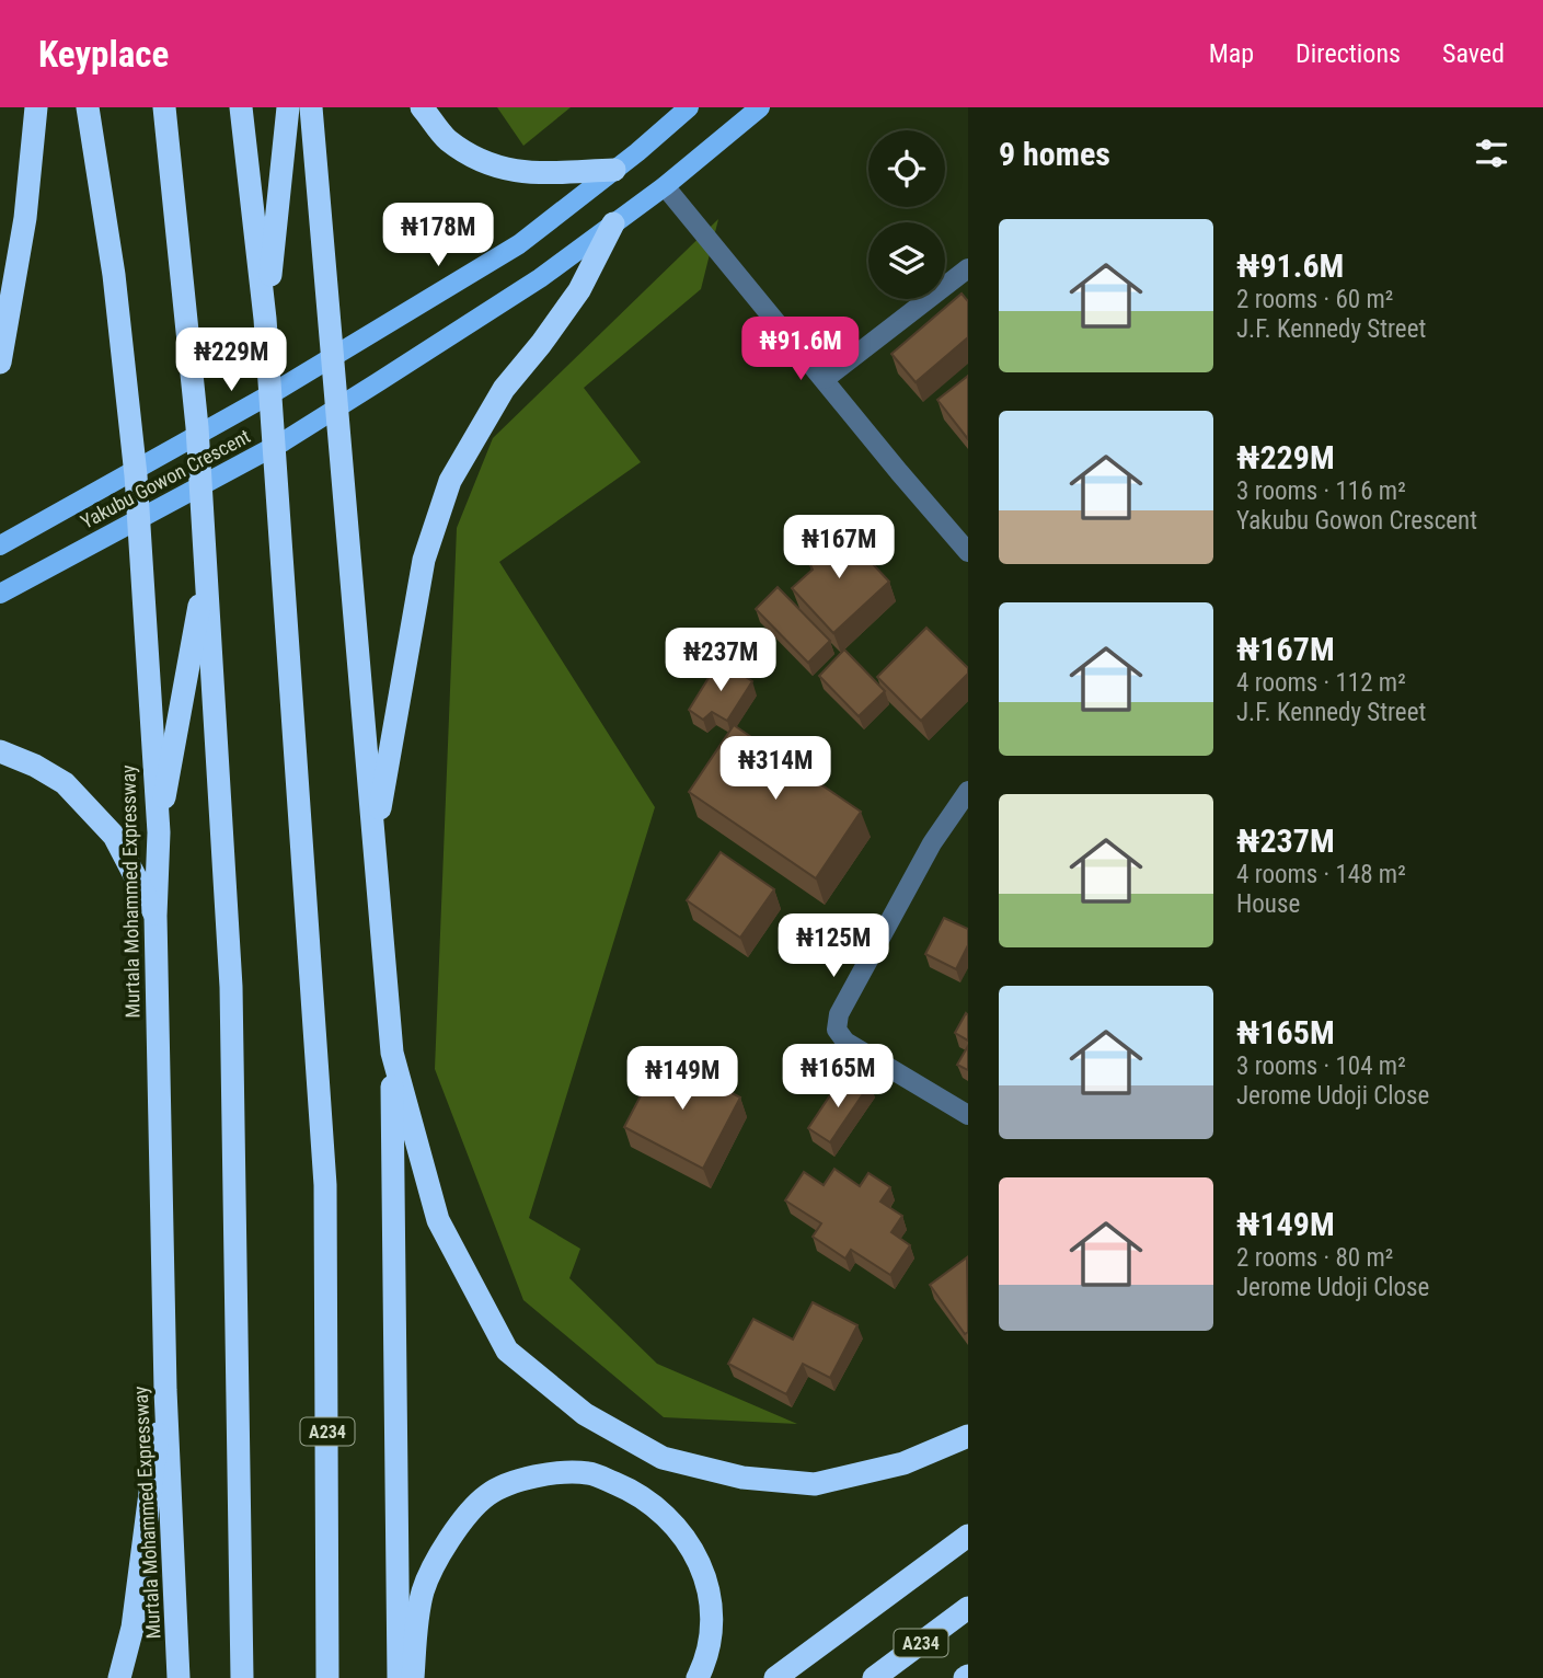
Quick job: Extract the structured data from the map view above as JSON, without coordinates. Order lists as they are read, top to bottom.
{
  "streets": {
    "highway": ["Murtala Mohammed Expressway", "A234"],
    "main road": ["Yakubu Gowon Crescent"]
  },
  "page": {
    "header": "Keyplace",
    "nav": ["Map", "Directions", "Saved"],
    "heading": "9 homes",
    "list": [
      {
        "name": "₦91.6M",
        "note": "2 rooms · 60 m² · J.F. Kennedy Street"
      },
      {
        "name": "₦229M",
        "note": "3 rooms · 116 m² · Yakubu Gowon Crescent"
      },
      {
        "name": "₦167M",
        "note": "4 rooms · 112 m² · J.F. Kennedy Street"
      },
      {
        "name": "₦237M",
        "note": "4 rooms · 148 m² · House"
      },
      {
        "name": "₦165M",
        "note": "3 rooms · 104 m² · Jerome Udoji Close"
      },
      {
        "name": "₦149M",
        "note": "2 rooms · 80 m² · Jerome Udoji Close"
      }
    ],
    "price": [
      "₦178M",
      "₦91.6M",
      "₦229M",
      "₦167M",
      "₦237M",
      "₦314M",
      "₦125M",
      "₦165M",
      "₦149M"
    ]
  }
}
